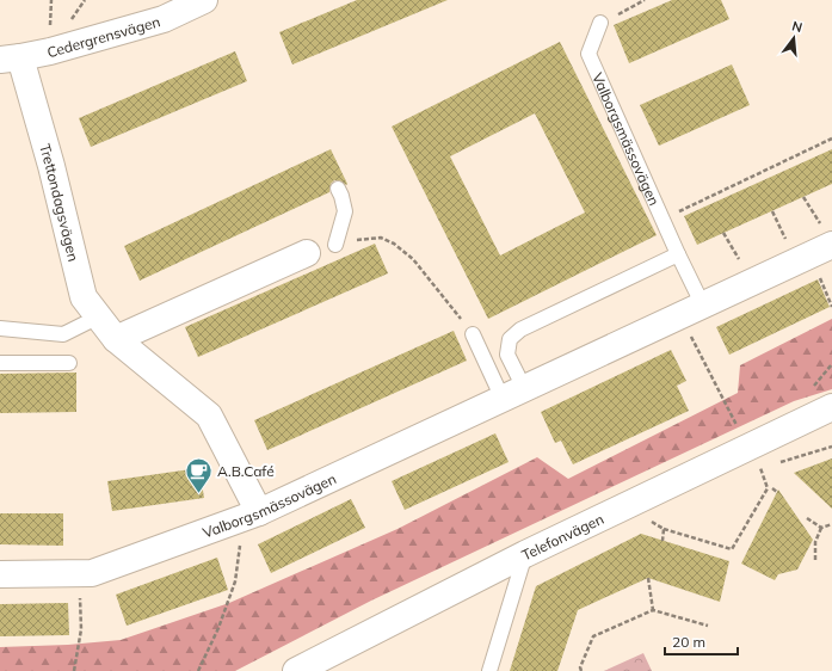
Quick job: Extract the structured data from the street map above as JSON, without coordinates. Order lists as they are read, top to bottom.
{
  "streets": {
    "street": [
      "Cedergrensvägen",
      "Valborgsmässovägen",
      "Trettondagsvägen",
      "Telefonvägen"
    ]
  },
  "crossings": [
    ["Cedergrensvägen", "Trettondagsvägen"],
    ["Valborgsmässovägen", "Trettondagsvägen"]
  ],
  "places": {
    "cafe": ["A.B.Café"]
  },
  "scale_bar": "20 m",
  "north": "top"
}
